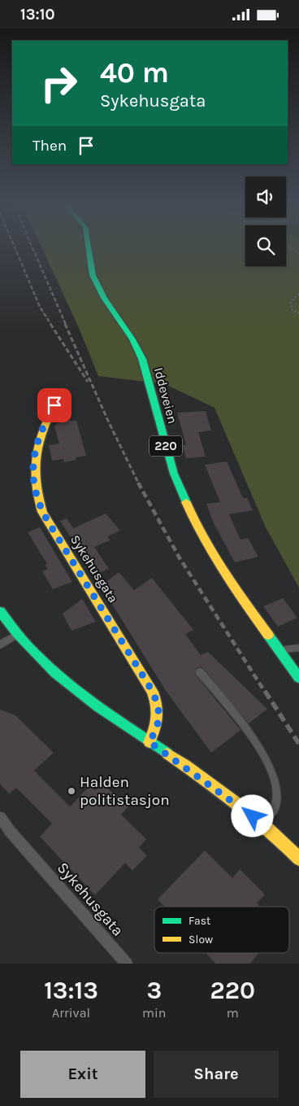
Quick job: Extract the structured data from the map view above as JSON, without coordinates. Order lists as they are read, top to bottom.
{
  "streets": {
    "main road": ["Iddeveien", "220", "Sykehusgata"]
  },
  "places": ["Halden politistasjon"],
  "legend": ["Fast", "Slow"],
  "page": {
    "status": "13:10",
    "turn": ["40 m", "Sykehusgata"],
    "then": "Then",
    "eta": [
      "13:13",
      "Arrival",
      "3",
      "min",
      "220",
      "m"
    ],
    "buttons": ["Exit", "Share"]
  }
}
